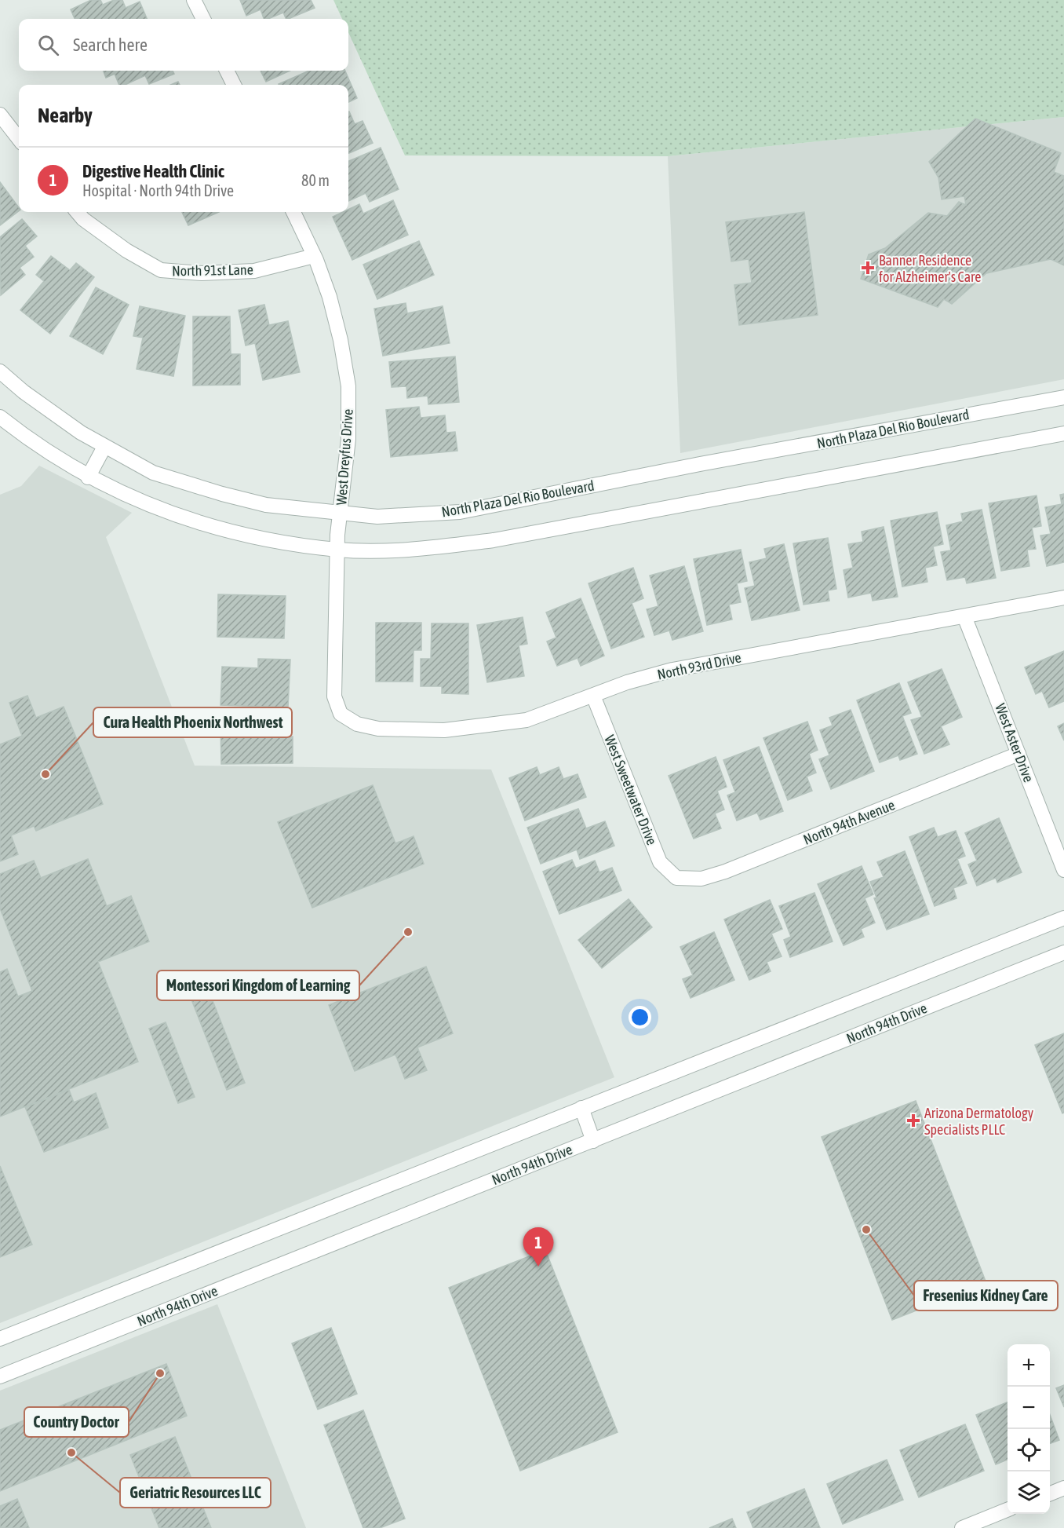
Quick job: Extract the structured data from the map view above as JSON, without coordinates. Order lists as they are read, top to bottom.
{
  "streets": {
    "street": [
      "North 91st Lane",
      "North Plaza Del Rio Boulevard",
      "West Dreyfus Drive",
      "North 93rd Drive",
      "West Aster Drive",
      "West Sweetwater Drive",
      "North 94th Avenue",
      "North 94th Drive"
    ]
  },
  "crossings": [
    ["North 91st Lane", "West Dreyfus Drive"],
    ["North Plaza Del Rio Boulevard", "West Dreyfus Drive"],
    ["West Dreyfus Drive", "North 93rd Drive"],
    ["North 93rd Drive", "West Aster Drive"],
    ["North 93rd Drive", "West Sweetwater Drive"],
    ["West Aster Drive", "North 94th Avenue"],
    ["West Sweetwater Drive", "North 94th Avenue"]
  ],
  "places": {
    "health": ["Banner Residence for Alzheimer's Care", "Arizona Dermatology Specialists PLLC"],
    "other": [
      "Cura Health Phoenix Northwest",
      "Montessori Kingdom of Learning",
      "Fresenius Kidney Care",
      "Country Doctor",
      "Geriatric Resources LLC"
    ]
  },
  "page": {
    "search": "Search here",
    "heading": "Nearby",
    "list": [
      {
        "mark": "1",
        "name": "Digestive Health Clinic",
        "note": "Hospital · North 94th Drive",
        "value": "80 m"
      }
    ],
    "pins": "1",
    "map_buttons": ["+", "−"]
  }
}
